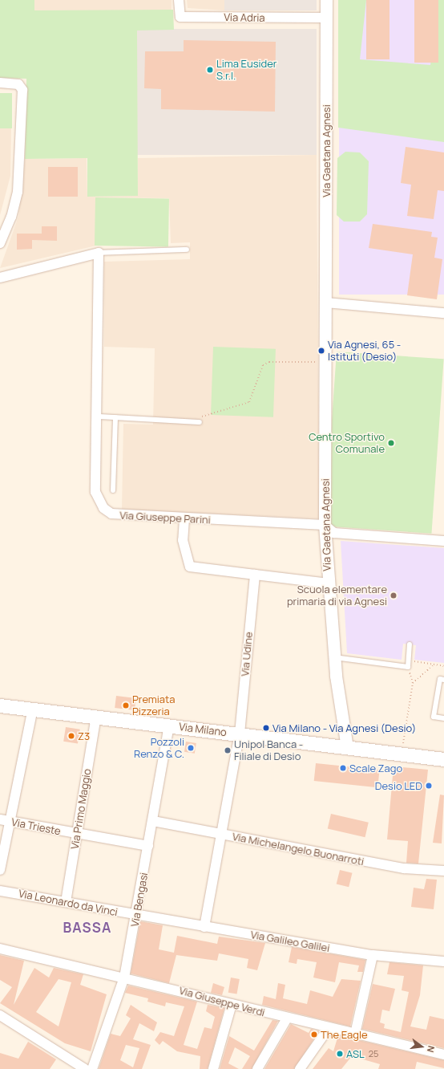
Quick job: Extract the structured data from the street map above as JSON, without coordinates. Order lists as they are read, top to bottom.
{
  "streets": {
    "main road": ["Via Milano"],
    "street": [
      "Via Adria",
      "Via Gaetana Agnesi",
      "Via Giuseppe Parini",
      "Via Udine",
      "Via Primo Maggio",
      "Via Trieste",
      "Via Michelangelo Buonarroti",
      "Via Bengasi",
      "Via Leonardo da Vinci",
      "Via Galileo Galilei",
      "Via Giuseppe Verdi"
    ]
  },
  "crossings": [
    ["Via Adria", "Via Gaetana Agnesi"],
    ["Via Gaetana Agnesi", "Via Giuseppe Parini"],
    ["Via Gaetana Agnesi", "Via Milano"],
    ["Via Udine", "Via Milano"],
    ["Via Udine", "Via Michelangelo Buonarroti"],
    ["Via Udine", "Via Galileo Galilei"],
    ["Via Milano", "Via Primo Maggio"],
    ["Via Milano", "Via Bengasi"],
    ["Via Primo Maggio", "Via Trieste"],
    ["Via Primo Maggio", "Via Leonardo da Vinci"],
    ["Via Trieste", "Via Bengasi"],
    ["Via Michelangelo Buonarroti", "Via Bengasi"],
    ["Via Bengasi", "Via Leonardo da Vinci"],
    ["Via Bengasi", "Via Galileo Galilei"],
    ["Via Bengasi", "Via Giuseppe Verdi"],
    ["Via Leonardo da Vinci", "Via Galileo Galilei"]
  ],
  "districts": ["BASSA"],
  "places": [
    "Lima Eusider S.r.l.",
    "Via Agnesi, 65 - Istituti (Desio)",
    "Centro Sportivo Comunale",
    "Scuola elementare primaria di via Agnesi",
    "Premiata Pizzeria",
    "Via Milano - Via Agnesi (Desio)",
    "Z3",
    "Pozzoli Renzo & C.",
    "Unipol Banca - Filiale di Desio",
    "Scale Zago",
    "Desio LED",
    "The Eagle",
    "ASL"
  ],
  "house_numbers": ["25"],
  "north": "right"
}
